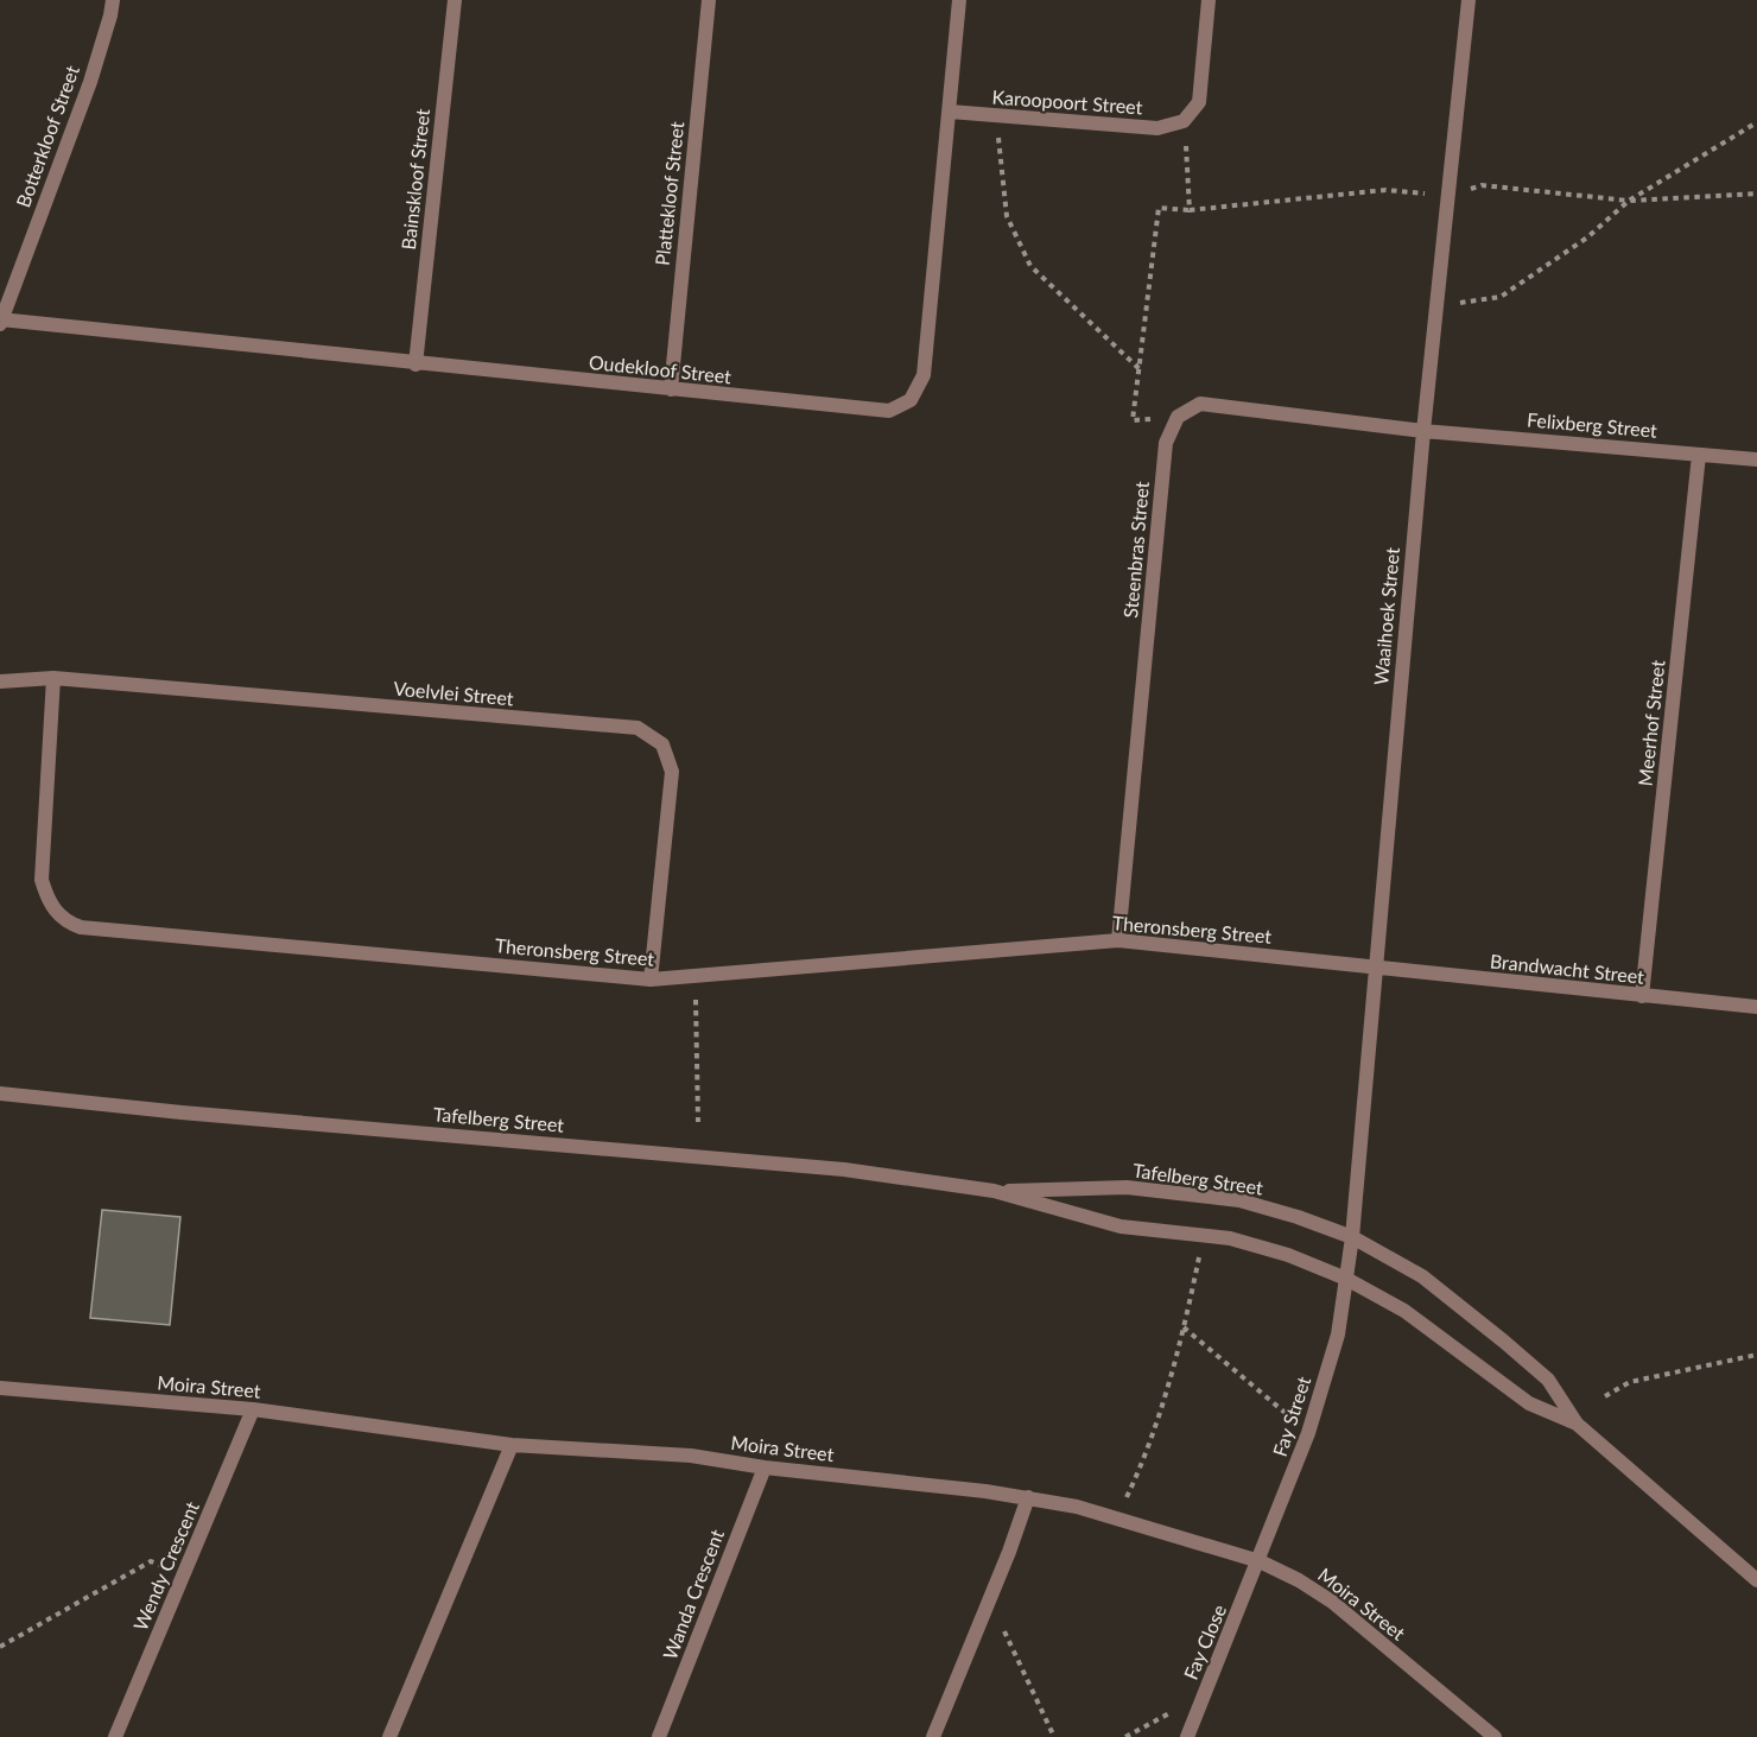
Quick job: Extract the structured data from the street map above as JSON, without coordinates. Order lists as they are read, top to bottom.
{
  "streets": {
    "street": [
      "Karoopoort Street",
      "Botterkloof Street",
      "Bainskloof Street",
      "Plattekloof Street",
      "Oudekloof Street",
      "Felixberg Street",
      "Steenbras Street",
      "Waaihoek Street",
      "Voelvlei Street",
      "Meerhof Street",
      "Theronsberg Street",
      "Brandwacht Street",
      "Tafelberg Street",
      "Moira Street",
      "Fay Street",
      "Wendy Crescent",
      "Wanda Crescent",
      "Fay Close"
    ]
  },
  "crossings": [
    ["Karoopoort Street", "Oudekloof Street"],
    ["Botterkloof Street", "Oudekloof Street"],
    ["Bainskloof Street", "Oudekloof Street"],
    ["Plattekloof Street", "Oudekloof Street"],
    ["Felixberg Street", "Waaihoek Street"],
    ["Felixberg Street", "Meerhof Street"],
    ["Steenbras Street", "Theronsberg Street"],
    ["Waaihoek Street", "Theronsberg Street"],
    ["Waaihoek Street", "Brandwacht Street"],
    ["Waaihoek Street", "Tafelberg Street"],
    ["Waaihoek Street", "Fay Street"],
    ["Voelvlei Street", "Theronsberg Street"],
    ["Meerhof Street", "Brandwacht Street"],
    ["Theronsberg Street", "Brandwacht Street"],
    ["Tafelberg Street", "Fay Street"],
    ["Moira Street", "Fay Street"],
    ["Moira Street", "Wendy Crescent"],
    ["Moira Street", "Wanda Crescent"],
    ["Moira Street", "Fay Close"],
    ["Fay Street", "Fay Close"]
  ]
}
